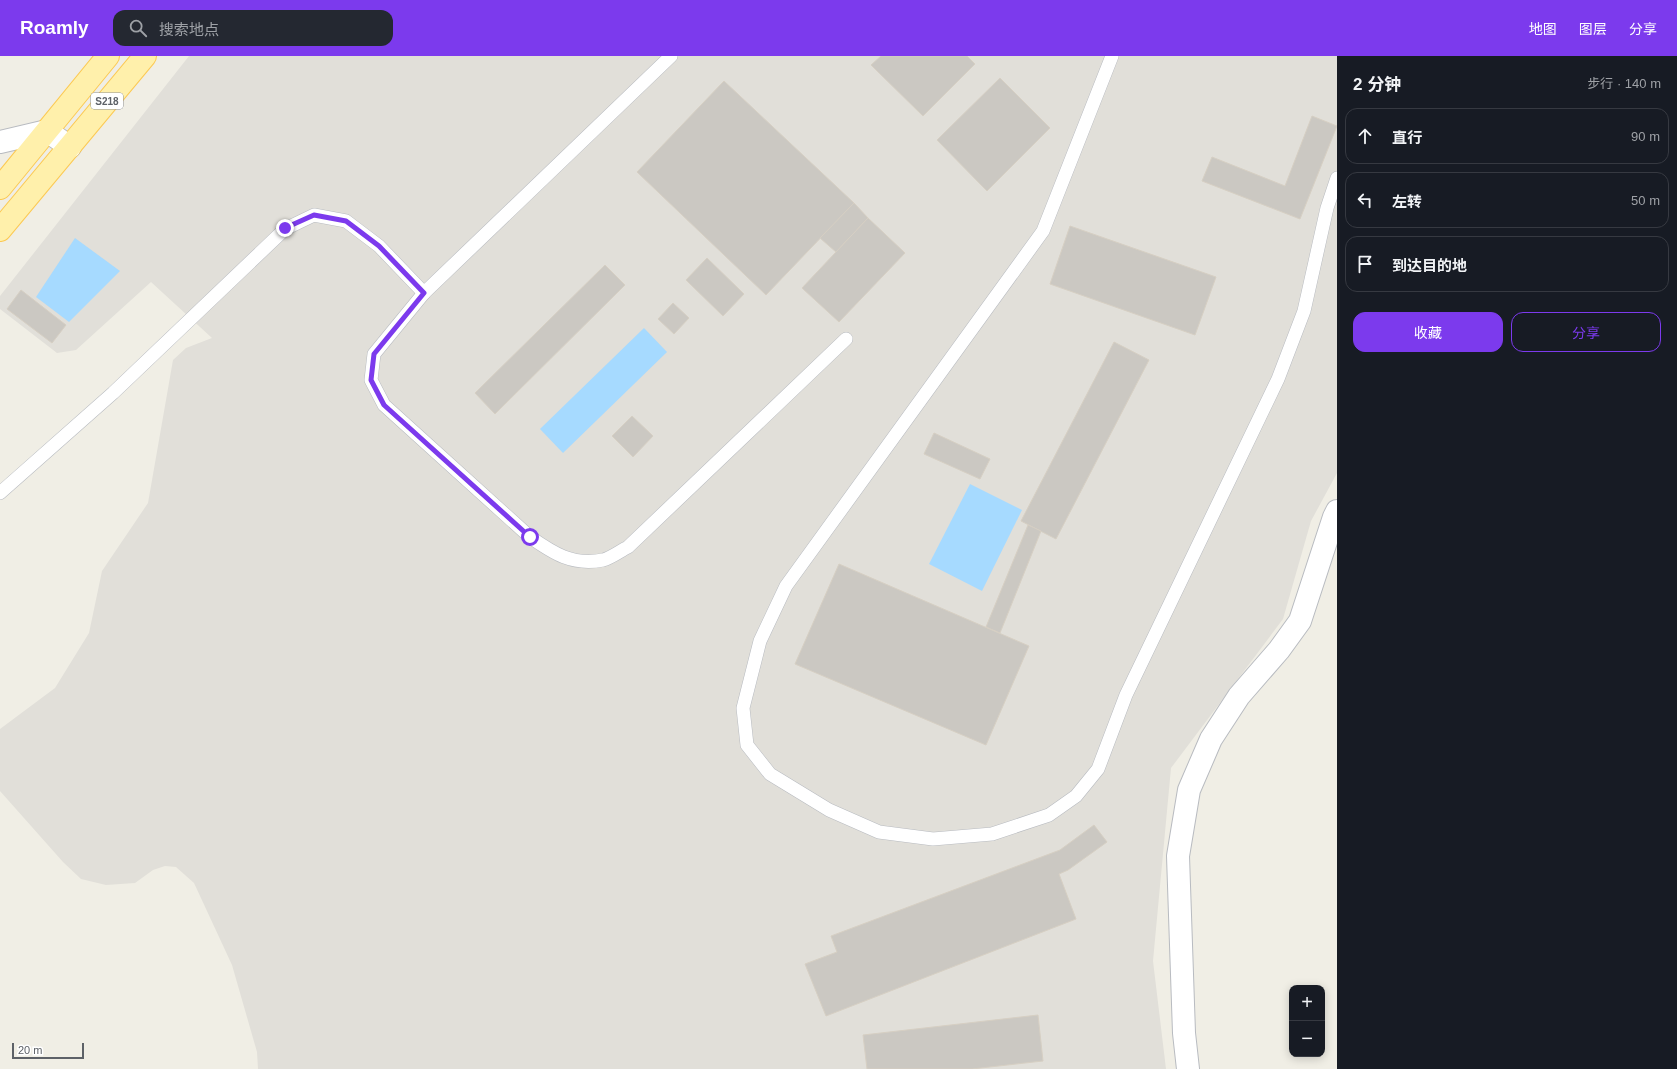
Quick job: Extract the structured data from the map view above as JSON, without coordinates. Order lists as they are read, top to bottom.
{
  "streets": {
    "main road": ["S218"]
  },
  "scale_bar": "20 m",
  "page": {
    "header": "Roamly",
    "search": "搜索地点",
    "nav": ["地图", "图层", "分享"],
    "heading": ["2 分钟", "步行 · 140 m"],
    "list": [
      ["直行", "90 m"],
      ["左转", "50 m"],
      "到达目的地"
    ],
    "buttons": ["收藏", "分享"],
    "map_buttons": ["+", "−"],
    "scale": "20 m"
  }
}
